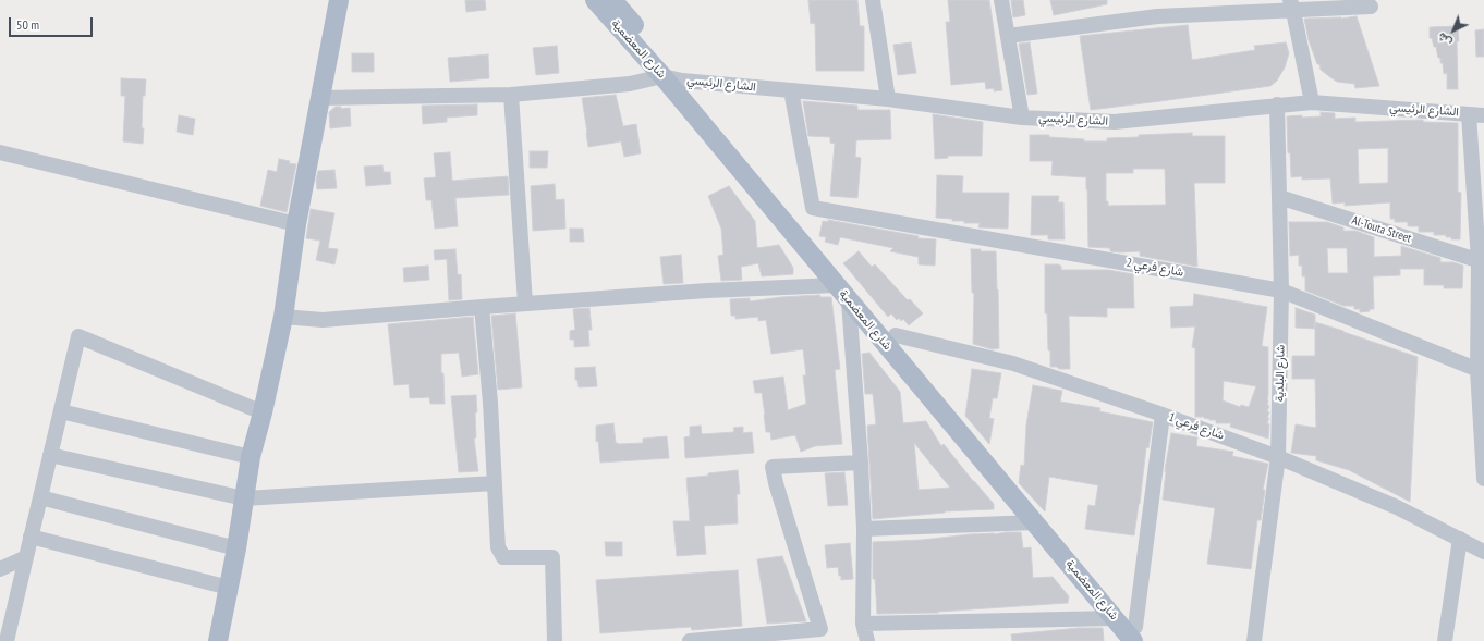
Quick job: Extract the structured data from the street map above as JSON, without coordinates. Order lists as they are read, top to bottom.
{
  "streets": {
    "main road": ["شارع المعضمية"],
    "street": [
      "الشارع الرئيسي",
      "Al-Touta Street",
      "شارع فرعي 2",
      "شارع البلدية",
      "شارع فرعي 1"
    ]
  },
  "crossings": [
    ["شارع المعضمية", "الشارع الرئيسي"],
    ["شارع المعضمية", "شارع فرعي 1"],
    ["الشارع الرئيسي", "شارع فرعي 2"],
    ["الشارع الرئيسي", "شارع البلدية"],
    ["Al-Touta Street", "شارع البلدية"],
    ["شارع فرعي 2", "شارع البلدية"],
    ["شارع البلدية", "شارع فرعي 1"]
  ],
  "scale_bar": "50 m",
  "north": "bottom left"
}
